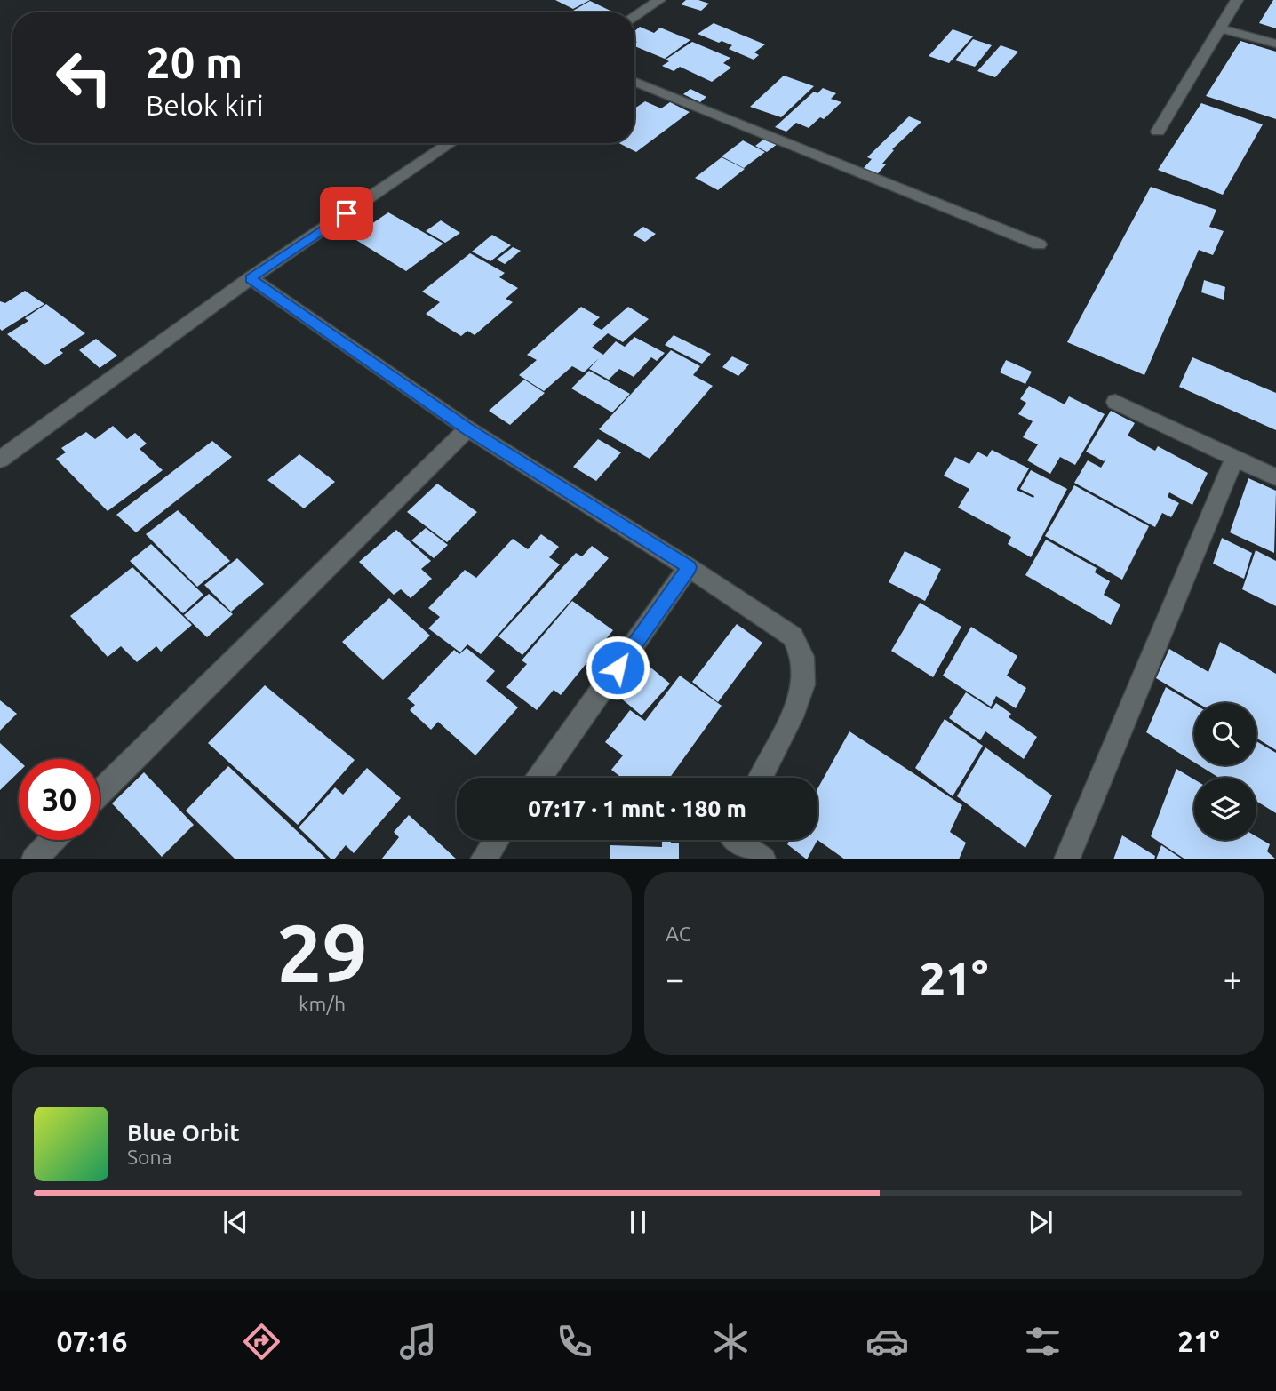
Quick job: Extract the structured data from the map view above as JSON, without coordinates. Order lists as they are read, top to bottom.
{
  "page": {
    "turn": ["20 m", "Belok kiri"],
    "limit": "30",
    "trip": "07:17 · 1 mnt · 180 m",
    "tile": [
      ["29", "km/h"],
      "AC"
    ],
    "heat": ["−", "21°", "+"],
    "song": ["Blue Orbit", "Sona"],
    "tabs": ["07:16", "21°"]
  }
}
